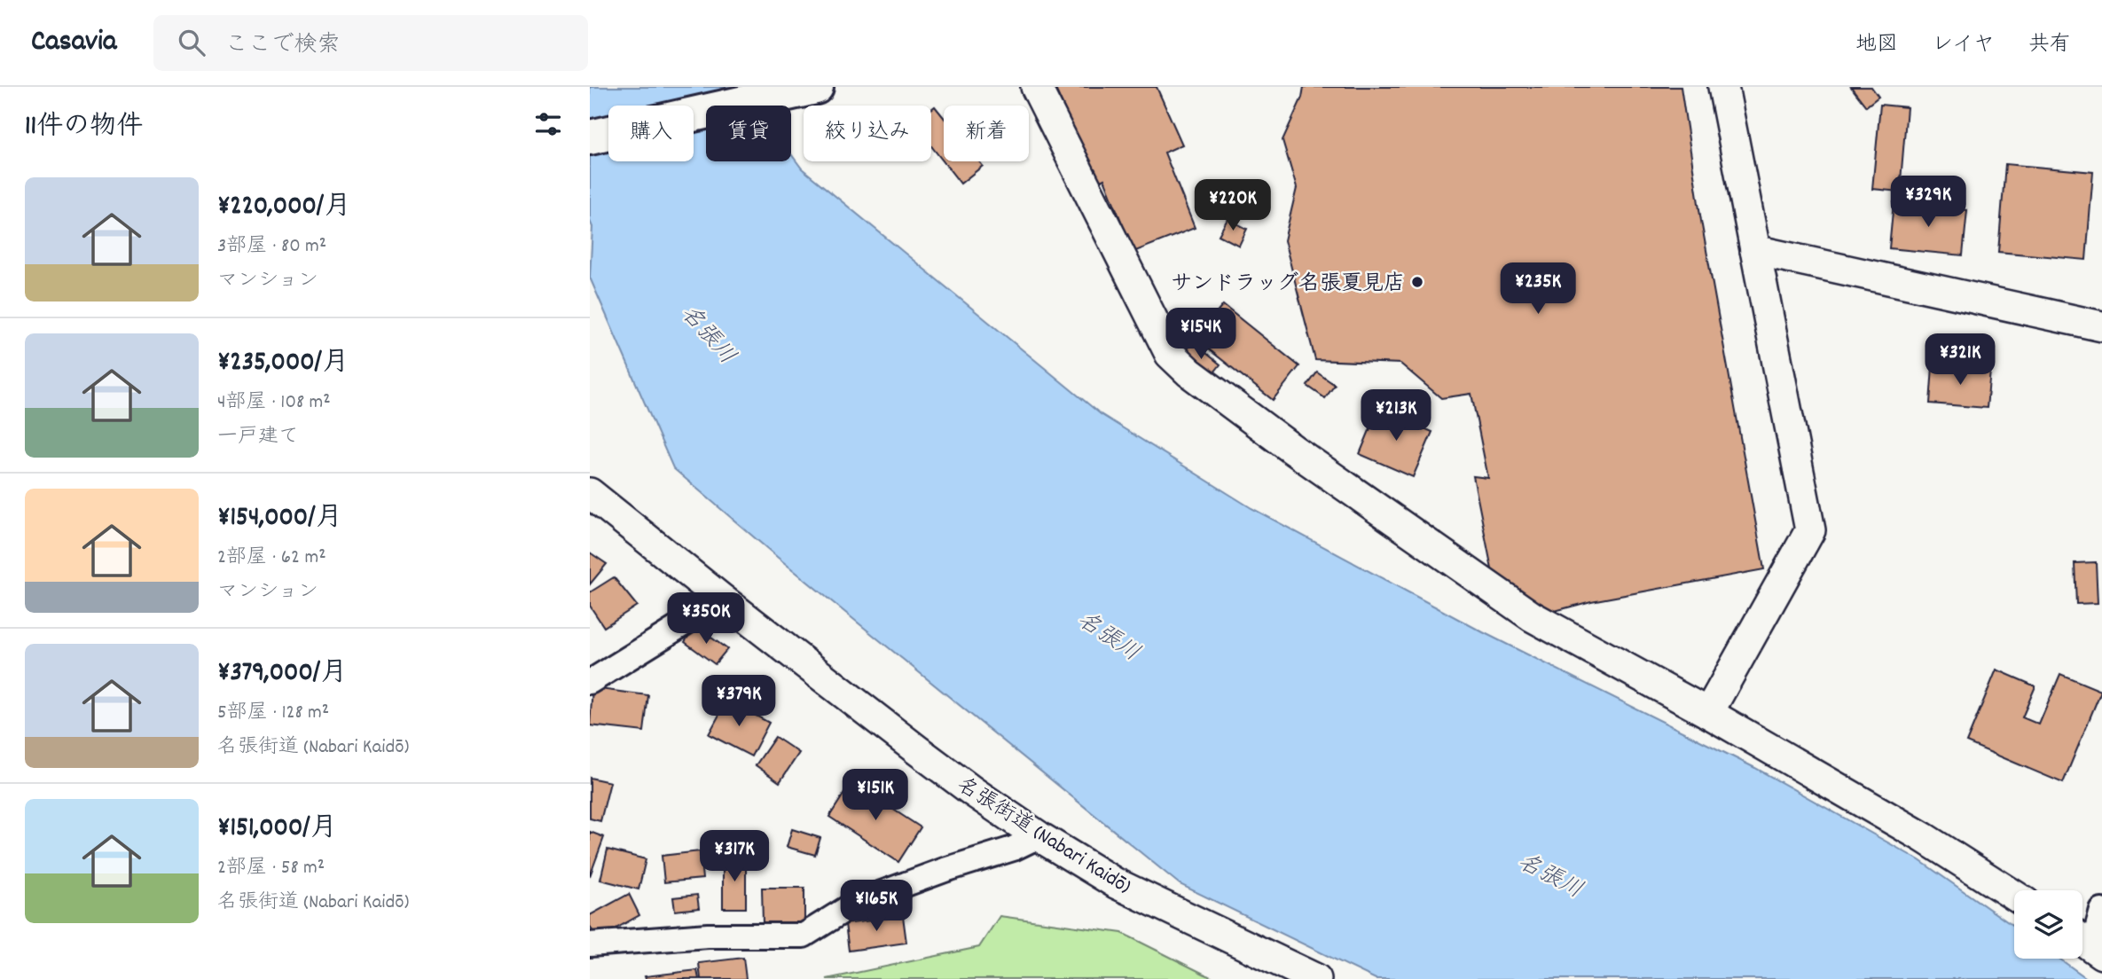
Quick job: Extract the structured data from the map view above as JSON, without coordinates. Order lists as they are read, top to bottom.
{
  "streets": {
    "street": ["名張街道 (Nabari Kaidō)"]
  },
  "water": ["名張川"],
  "places": ["サンドラッグ名張夏見店"],
  "page": {
    "header": "Casavia",
    "search": "ここで検索",
    "nav": ["地図", "レイヤ", "共有"],
    "heading": "11件の物件",
    "chip": [
      "購入",
      "賃貸",
      "絞り込み",
      "新着"
    ],
    "list": [
      {
        "name": "¥220,000/月",
        "note": "3部屋 · 80 m² · マンション"
      },
      {
        "name": "¥235,000/月",
        "note": "4部屋 · 108 m² · 一戸建て"
      },
      {
        "name": "¥154,000/月",
        "note": "2部屋 · 62 m² · マンション"
      },
      {
        "name": "¥379,000/月",
        "note": "5部屋 · 128 m² · 名張街道 (Nabari Kaidō)"
      },
      {
        "name": "¥151,000/月",
        "note": "2部屋 · 58 m² · 名張街道 (Nabari Kaidō)"
      }
    ],
    "price": [
      "¥329K",
      "¥220K",
      "¥235K",
      "¥154K",
      "¥321K",
      "¥213K",
      "¥350K",
      "¥379K",
      "¥151K",
      "¥317K",
      "¥165K"
    ]
  }
}
